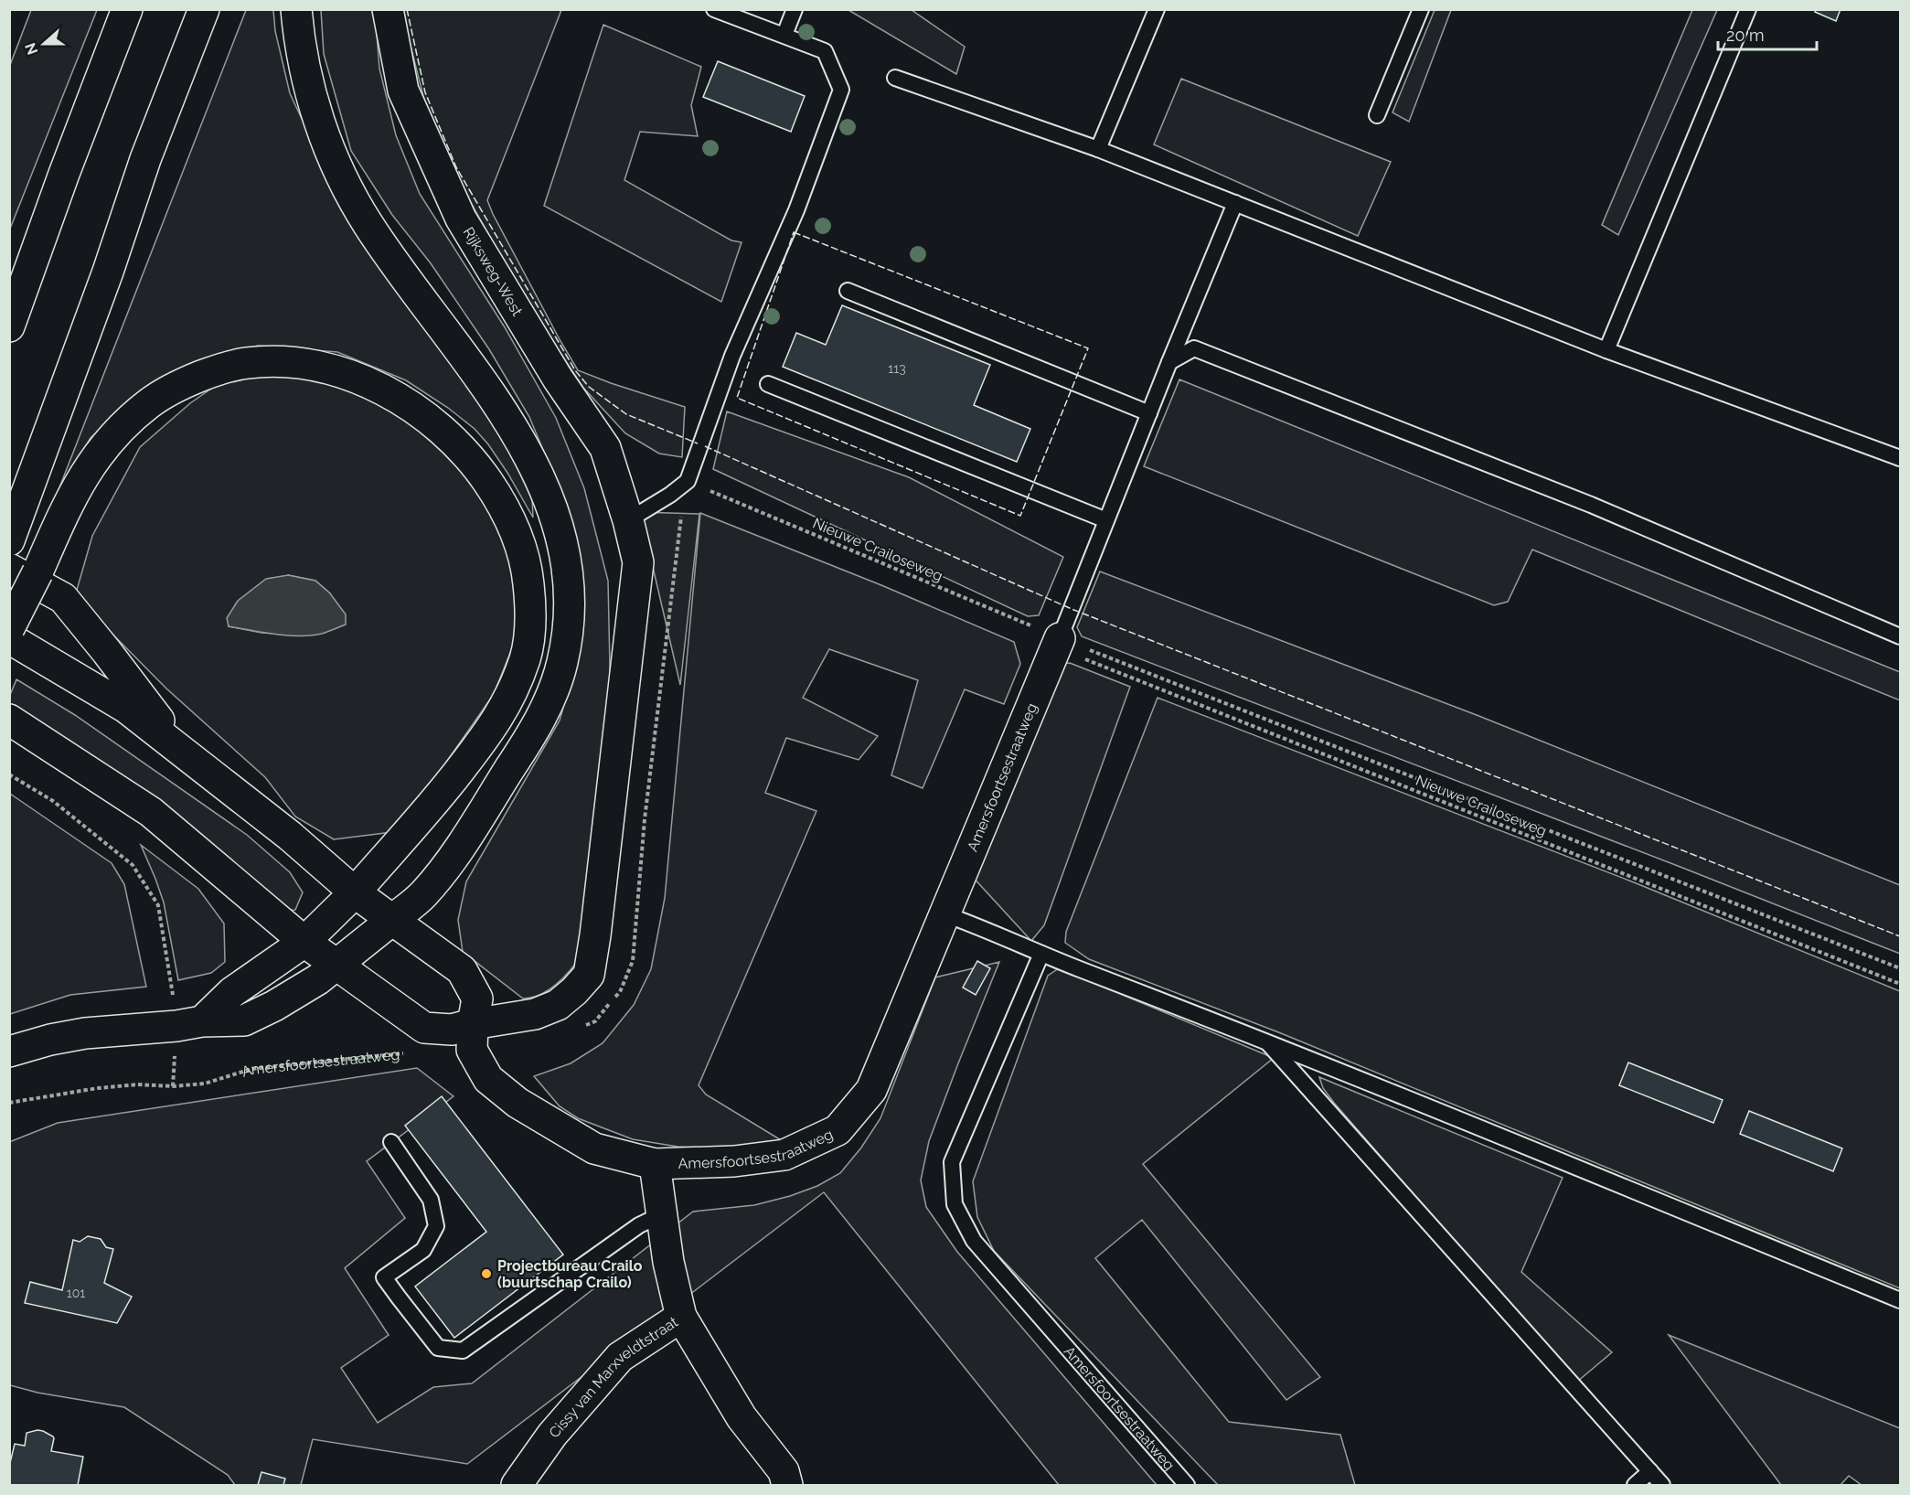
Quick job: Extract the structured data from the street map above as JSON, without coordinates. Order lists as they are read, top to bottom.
{
  "streets": {
    "main road": ["Rijksweg-West", "Amersfoortsestraatweg", "Cissy van Marxveldtstraat"],
    "path": ["Nieuwe Crailoseweg"]
  },
  "crossings": [
    ["Nieuwe Crailoseweg", "Amersfoortsestraatweg"],
    ["Amersfoortsestraatweg", "Cissy van Marxveldtstraat"]
  ],
  "places": ["Projectbureau Crailo (buurtschap Crailo)"],
  "house_numbers": ["113", "101"],
  "scale_bar": "20 m",
  "north": "left"
}
